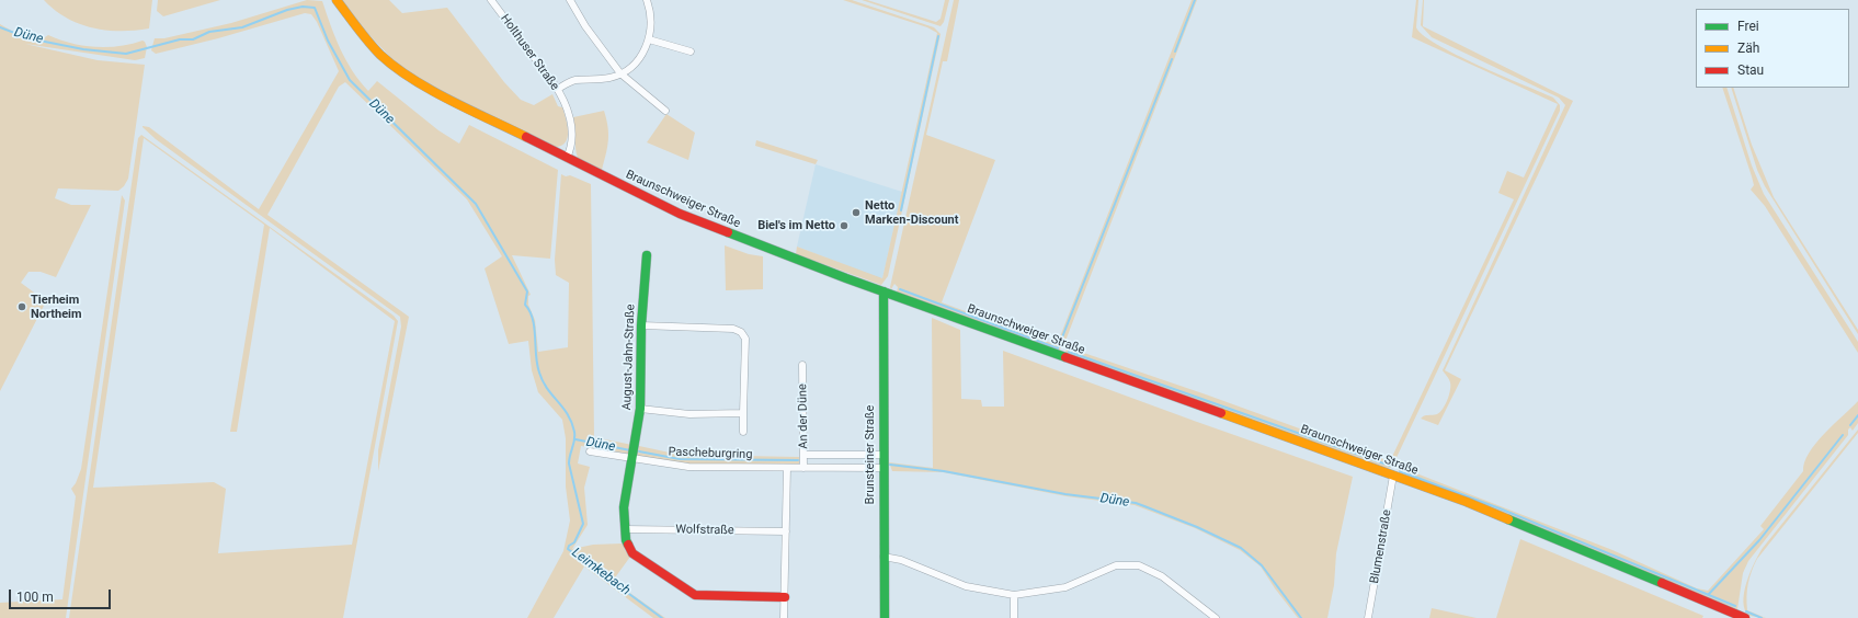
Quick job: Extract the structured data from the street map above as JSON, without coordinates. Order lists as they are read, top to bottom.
{
  "streets": {
    "main road": ["Braunschweiger Straße", "August-Jahn-Straße", "Brunsteiner Straße"],
    "street": [
      "Holthuser Straße",
      "An der Düne",
      "Pascheburgring",
      "Wolfstraße",
      "Blumenstraße"
    ]
  },
  "crossings": [
    ["Holthuser Straße", "Braunschweiger Straße"],
    ["Braunschweiger Straße", "Brunsteiner Straße"],
    ["Braunschweiger Straße", "Blumenstraße"],
    ["August-Jahn-Straße", "Pascheburgring"],
    ["An der Düne", "Pascheburgring"],
    ["Pascheburgring", "Brunsteiner Straße"]
  ],
  "water": ["Düne", "Leimkebach"],
  "places": ["Netto Marken-Discount", "Biel's im Netto", "Tierheim Northeim"],
  "legend": ["Frei", "Zäh", "Stau"],
  "scale_bar": "100 m"
}
